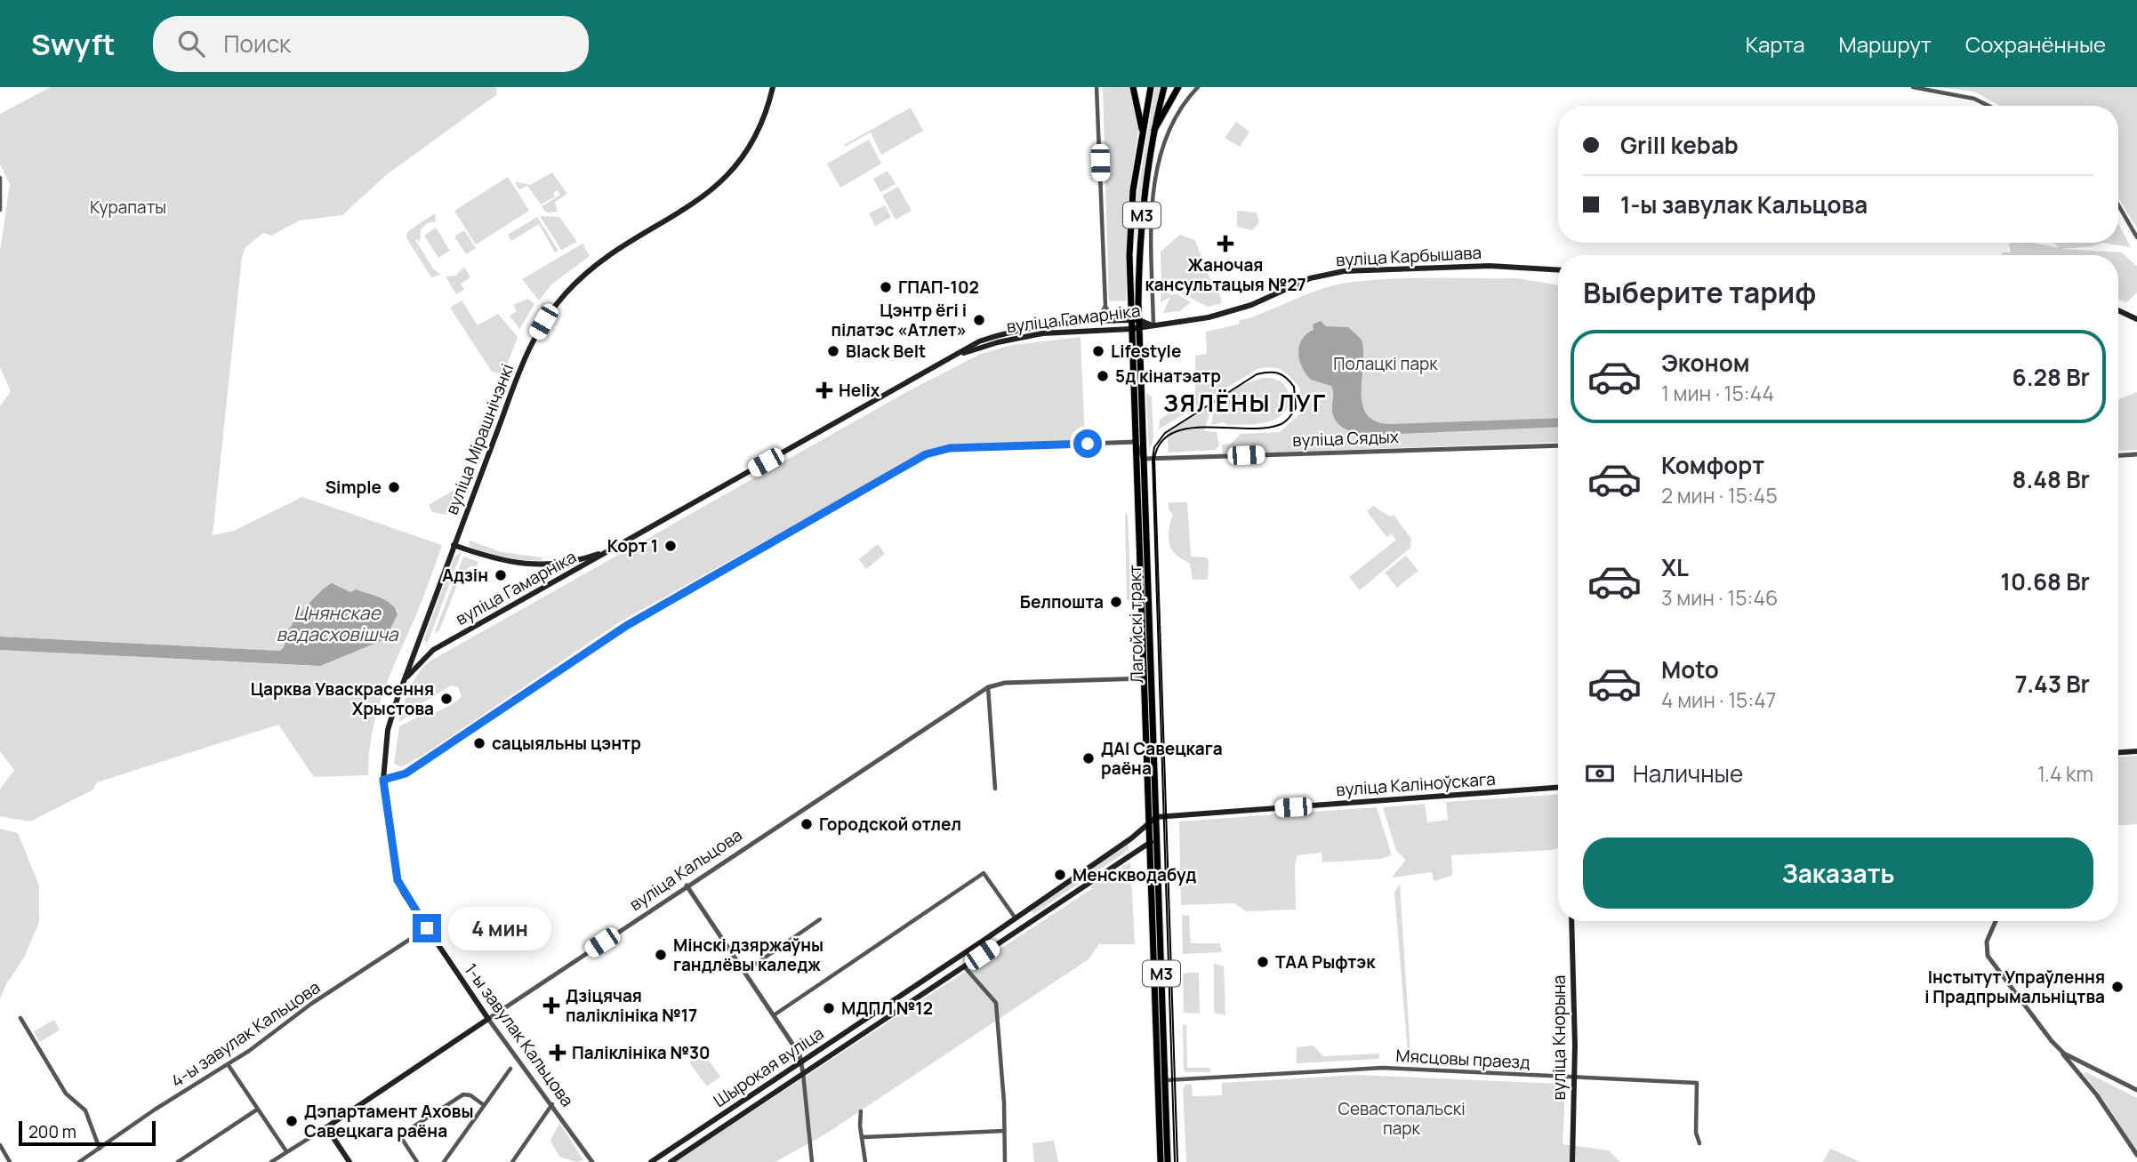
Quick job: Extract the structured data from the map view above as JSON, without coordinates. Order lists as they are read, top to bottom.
{
  "streets": {
    "main road": [
      "М3",
      "вуліца Карбышава",
      "вуліца Гамарніка",
      "вуліца Мірашнічэнкі",
      "Лагойскі тракт",
      "вуліца Каліноўскага",
      "вуліца Кальцова",
      "1-ы завулак Кальцова",
      "вуліца Кнорына",
      "Шырокая вуліца"
    ],
    "street": ["вуліца Сядых", "4-ы завулак Кальцова", "Мясцовы праезд"]
  },
  "crossings": [
    ["вуліца Карбышава", "вуліца Гамарніка"],
    ["вуліца Гамарніка", "вуліца Мірашнічэнкі"],
    ["вуліца Гамарніка", "Лагойскі тракт"],
    ["вуліца Сядых", "Лагойскі тракт"],
    ["вуліца Мірашнічэнкі", "1-ы завулак Кальцова"],
    ["Лагойскі тракт", "вуліца Каліноўскага"],
    ["Лагойскі тракт", "вуліца Кальцова"],
    ["Лагойскі тракт", "Мясцовы праезд"],
    ["Лагойскі тракт", "Шырокая вуліца"],
    ["вуліца Каліноўскага", "Шырокая вуліца"],
    ["вуліца Кальцова", "1-ы завулак Кальцова"],
    ["4-ы завулак Кальцова", "1-ы завулак Кальцова"],
    ["вуліца Кнорына", "Мясцовы праезд"]
  ],
  "districts": ["ЗЯЛЁНЫ ЛУГ"],
  "water": ["Цнянскае вадасховішча"],
  "parks": ["Курапаты", "Полацкі парк", "Севастопальскі парк"],
  "places": {
    "health": [
      "Жаночая кансультацыя №27",
      "Helix",
      "Дзіцячая паліклініка №17",
      "Паліклініка №30"
    ],
    "other": [
      "ГПАП-102",
      "Цэнтр ёгі і пілатэс «Атлет»",
      "Black Belt",
      "Lifestyle",
      "5д кінатэатр",
      "Simple",
      "Корт 1",
      "Адзін",
      "Белпошта",
      "Царква Уваскрасення Хрыстова",
      "сацыяльны цэнтр",
      "ДАІ Савецкага раёна",
      "Городской отлел",
      "Менскводабуд",
      "Мінскі дзяржаўны гандлёвы каледж",
      "ТАА Рыфтэк",
      "Інстытут Упраўлення і Прадпрымальніцтва",
      "МДПЛ №12",
      "Дэпартамент Аховы Савецкага раёна"
    ]
  },
  "scale_bar": "200 m",
  "page": {
    "header": "Swyft",
    "search": "Поиск",
    "nav": ["Карта", "Маршрут", "Сохранённые"],
    "banner": ["Grill kebab", "1-ы завулак Кальцова"],
    "heading": "Выберите тариф",
    "list": [
      {
        "name": "Эконом",
        "note": "1 мин · 15:44",
        "value": "6.28 Br"
      },
      {
        "name": "Комфорт",
        "note": "2 мин · 15:45",
        "value": "8.48 Br"
      },
      {
        "name": "XL",
        "note": "3 мин · 15:46",
        "value": "10.68 Br"
      },
      {
        "name": "Moto",
        "note": "4 мин · 15:47",
        "value": "7.43 Br"
      }
    ],
    "pay": ["Наличные", "1.4 km"],
    "buttons": "Заказать",
    "bubble": "4 мин",
    "scale": "200 m"
  }
}
